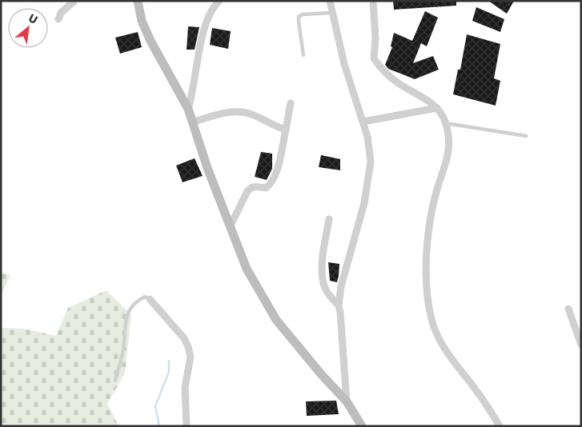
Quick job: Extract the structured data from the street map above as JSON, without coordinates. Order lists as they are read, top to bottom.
{
  "north": "top right"
}
